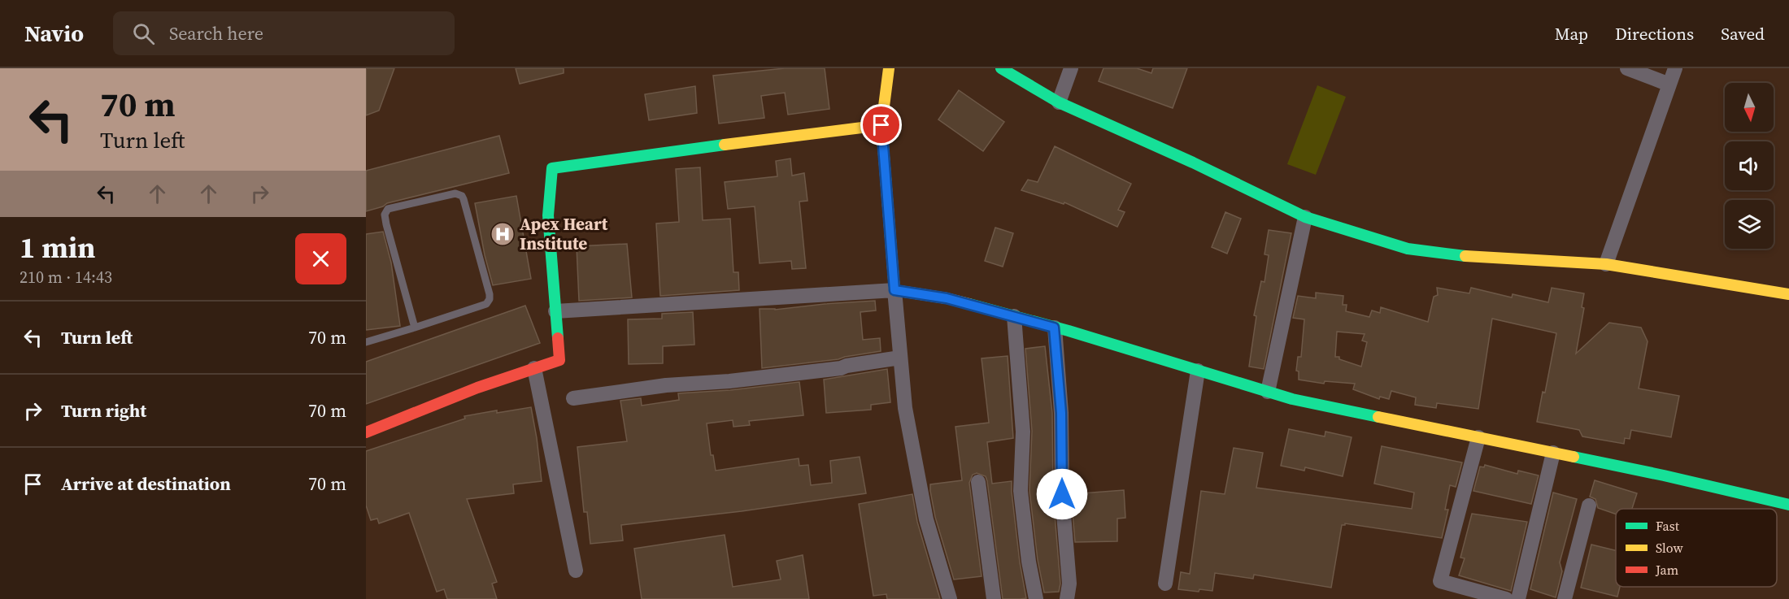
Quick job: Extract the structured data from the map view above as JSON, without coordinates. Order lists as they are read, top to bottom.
{
  "places": {
    "hospital": ["Apex Heart Institute"]
  },
  "legend": ["Fast", "Slow", "Jam"],
  "north": "bottom",
  "page": {
    "header": "Navio",
    "search": "Search here",
    "nav": ["Map", "Directions", "Saved"],
    "turn": ["70 m", "Turn left"],
    "heading": ["1 min", "210 m · 14:43"],
    "list": [
      {
        "name": "Turn left",
        "value": "70 m"
      },
      {
        "name": "Turn right",
        "value": "70 m"
      },
      {
        "name": "Arrive at destination",
        "value": "70 m"
      }
    ]
  }
}
